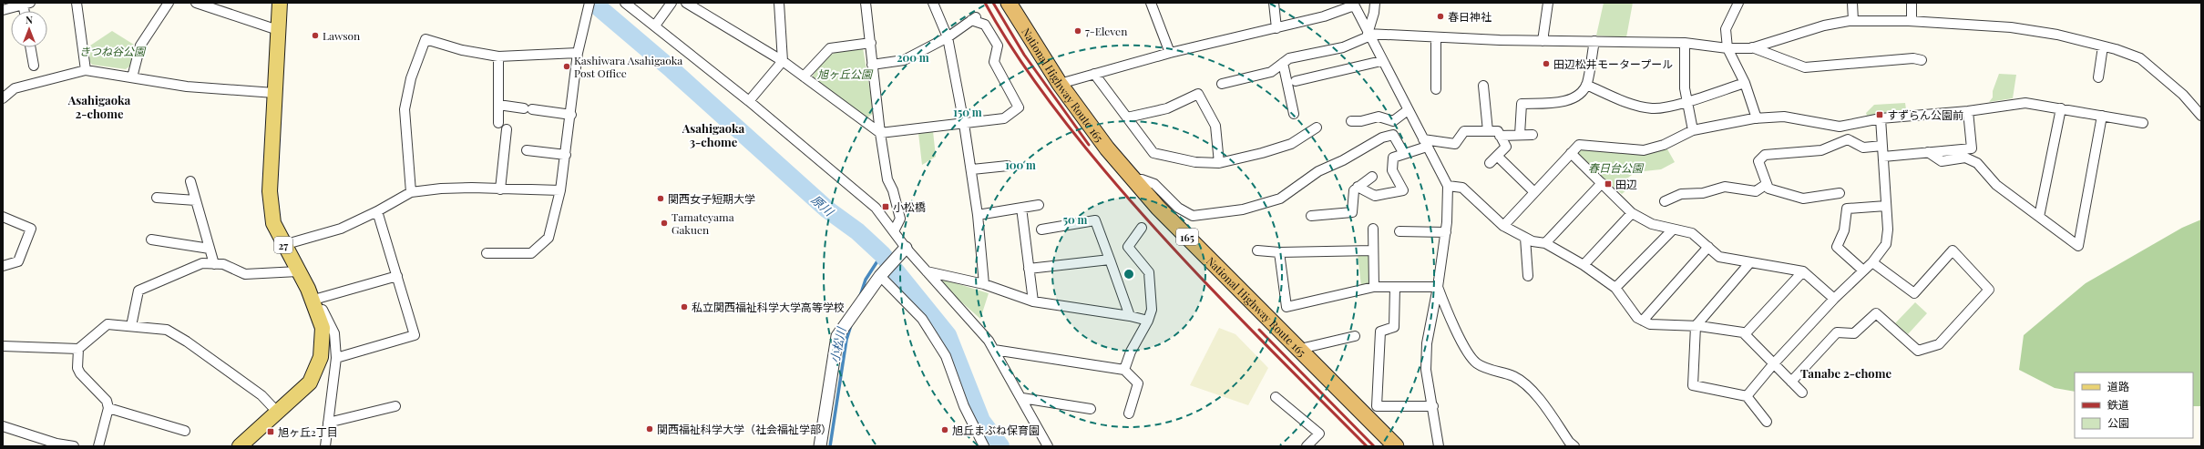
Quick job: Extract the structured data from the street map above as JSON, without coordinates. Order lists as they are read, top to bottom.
{
  "streets": {
    "highway": ["National Highway Route 165", "165"],
    "main road": ["27"]
  },
  "districts": ["Asahigaoka 2-chome", "Asahigaoka 3-chome", "Tanabe 2-chome"],
  "water": ["原川", "小松川"],
  "parks": ["きつね谷公園", "旭ヶ丘公園", "春日台公園"],
  "places": {
    "other": [
      "春日神社",
      "7-Eleven",
      "Lawson",
      "田辺松井モータープール",
      "Kashiwara Asahigaoka Post Office",
      "関西女子短期大学",
      "Tamateyama Gakuen",
      "私立関西福祉科学大学高等学校",
      "関西福祉科学大学（社会福祉学部）",
      "旭丘まぶね保育園"
    ],
    "transit": [
      "すずらん公園前",
      "田辺",
      "小松橋",
      "旭ヶ丘2丁目"
    ]
  },
  "legend": ["道路", "鉄道", "公園"],
  "north": "top",
  "rings": [
    "200 m",
    "150 m",
    "100 m",
    "50 m"
  ]
}
